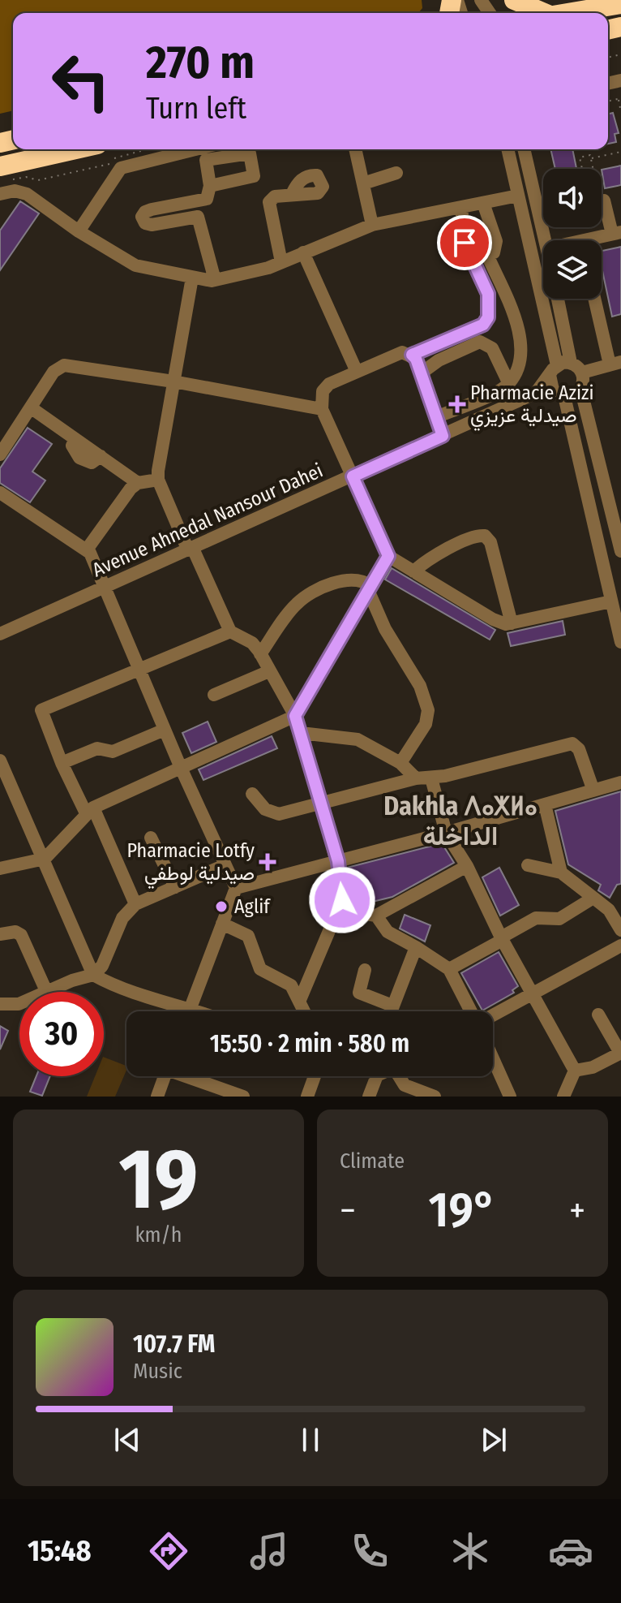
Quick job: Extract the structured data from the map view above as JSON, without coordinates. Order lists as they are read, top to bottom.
{
  "streets": {
    "street": ["Avenue Ahnedal Nansour Dahei"]
  },
  "districts": ["Dakhla ⴷⴰⵅⵍⴰ الداخلة"],
  "places": {
    "health": ["Pharmacie Azizi صيدلية عزيزي", "Pharmacie Lotfy صيدلية لوطفي"],
    "other": ["Aglif"]
  },
  "page": {
    "turn": ["270 m", "Turn left"],
    "limit": "30",
    "trip": "15:50 · 2 min · 580 m",
    "tile": [
      ["19", "km/h"],
      "Climate"
    ],
    "heat": ["−", "19°", "+"],
    "song": ["107.7 FM", "Music"],
    "tabs": "15:48"
  }
}
